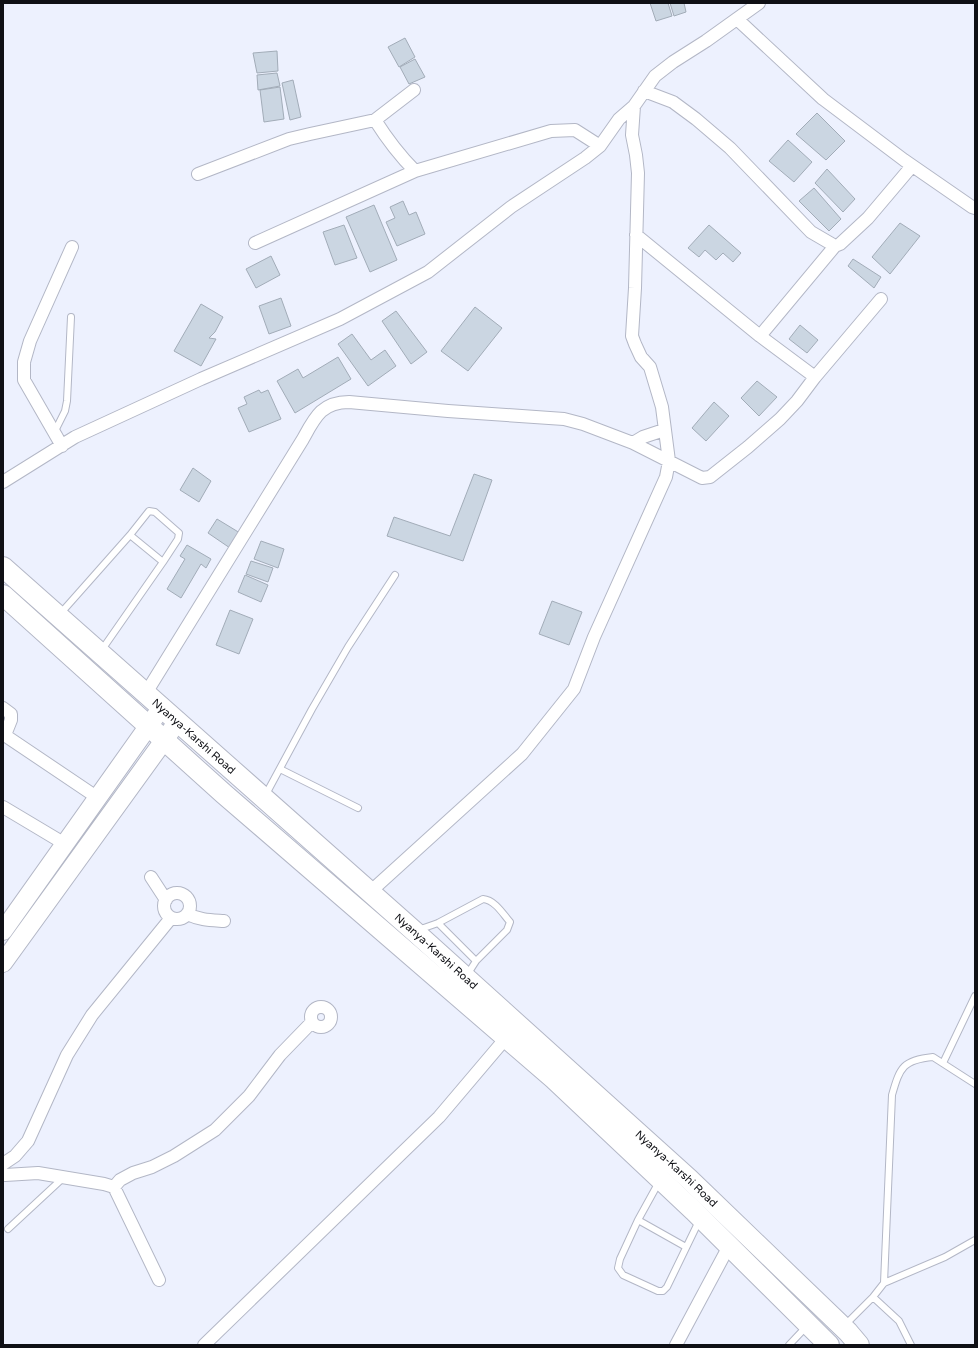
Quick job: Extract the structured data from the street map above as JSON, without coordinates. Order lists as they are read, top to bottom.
{
  "streets": {
    "main road": ["Nyanya-Karshi Road"]
  }
}
